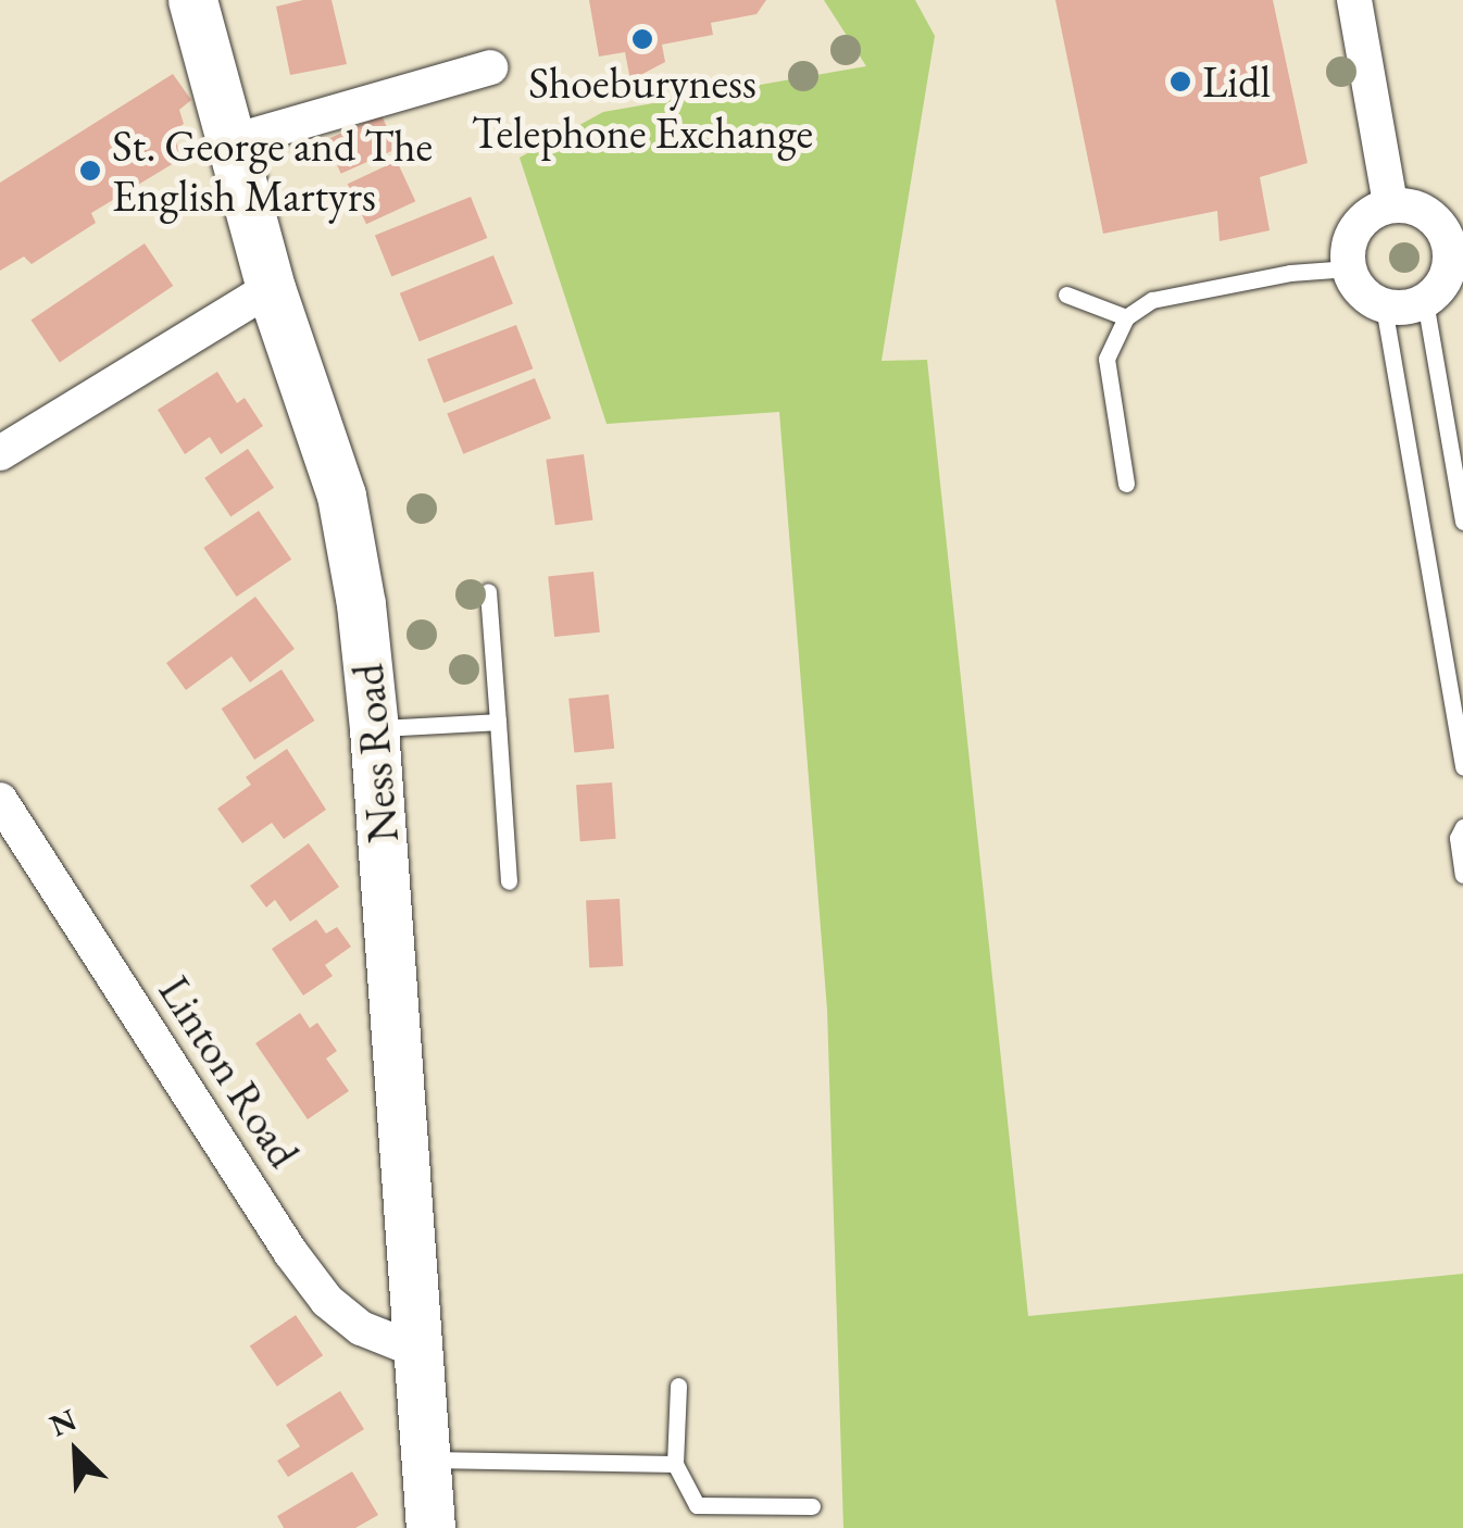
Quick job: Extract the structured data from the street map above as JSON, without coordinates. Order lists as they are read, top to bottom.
{
  "streets": {
    "main road": ["Ness Road"],
    "street": ["Linton Road"]
  },
  "crossings": [
    ["Ness Road", "Linton Road"]
  ],
  "places": ["Shoeburyness Telephone Exchange", "Lidl", "St. George and The English Martyrs"],
  "north": "top left"
}
